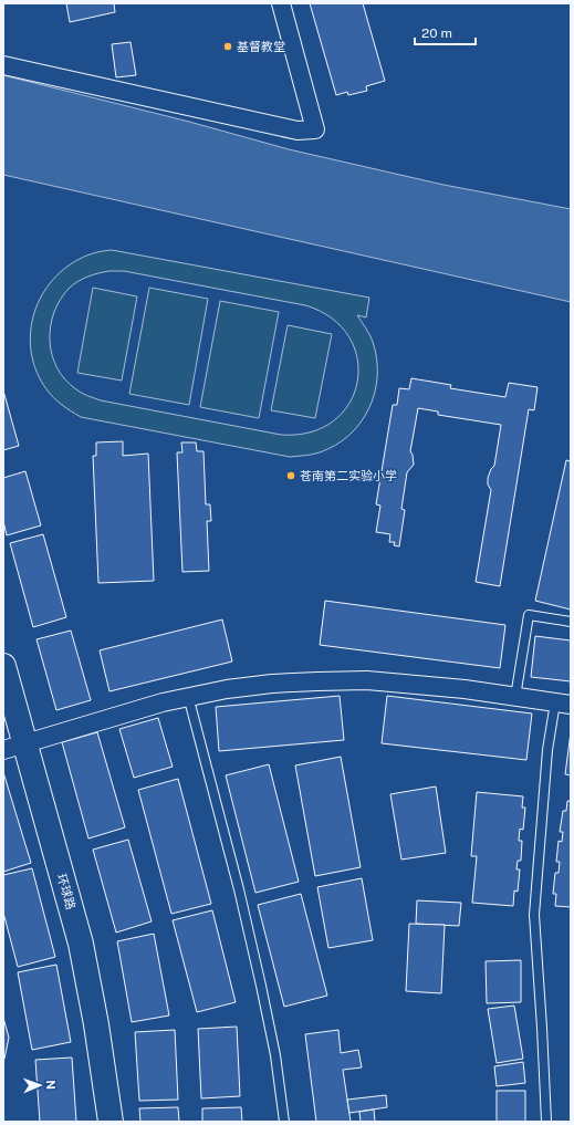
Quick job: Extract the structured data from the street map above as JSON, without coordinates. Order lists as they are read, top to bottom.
{
  "streets": {
    "street": ["环球路"]
  },
  "places": ["基督教堂", "苍南第二实验小学"],
  "scale_bar": "20 m",
  "north": "right"
}
